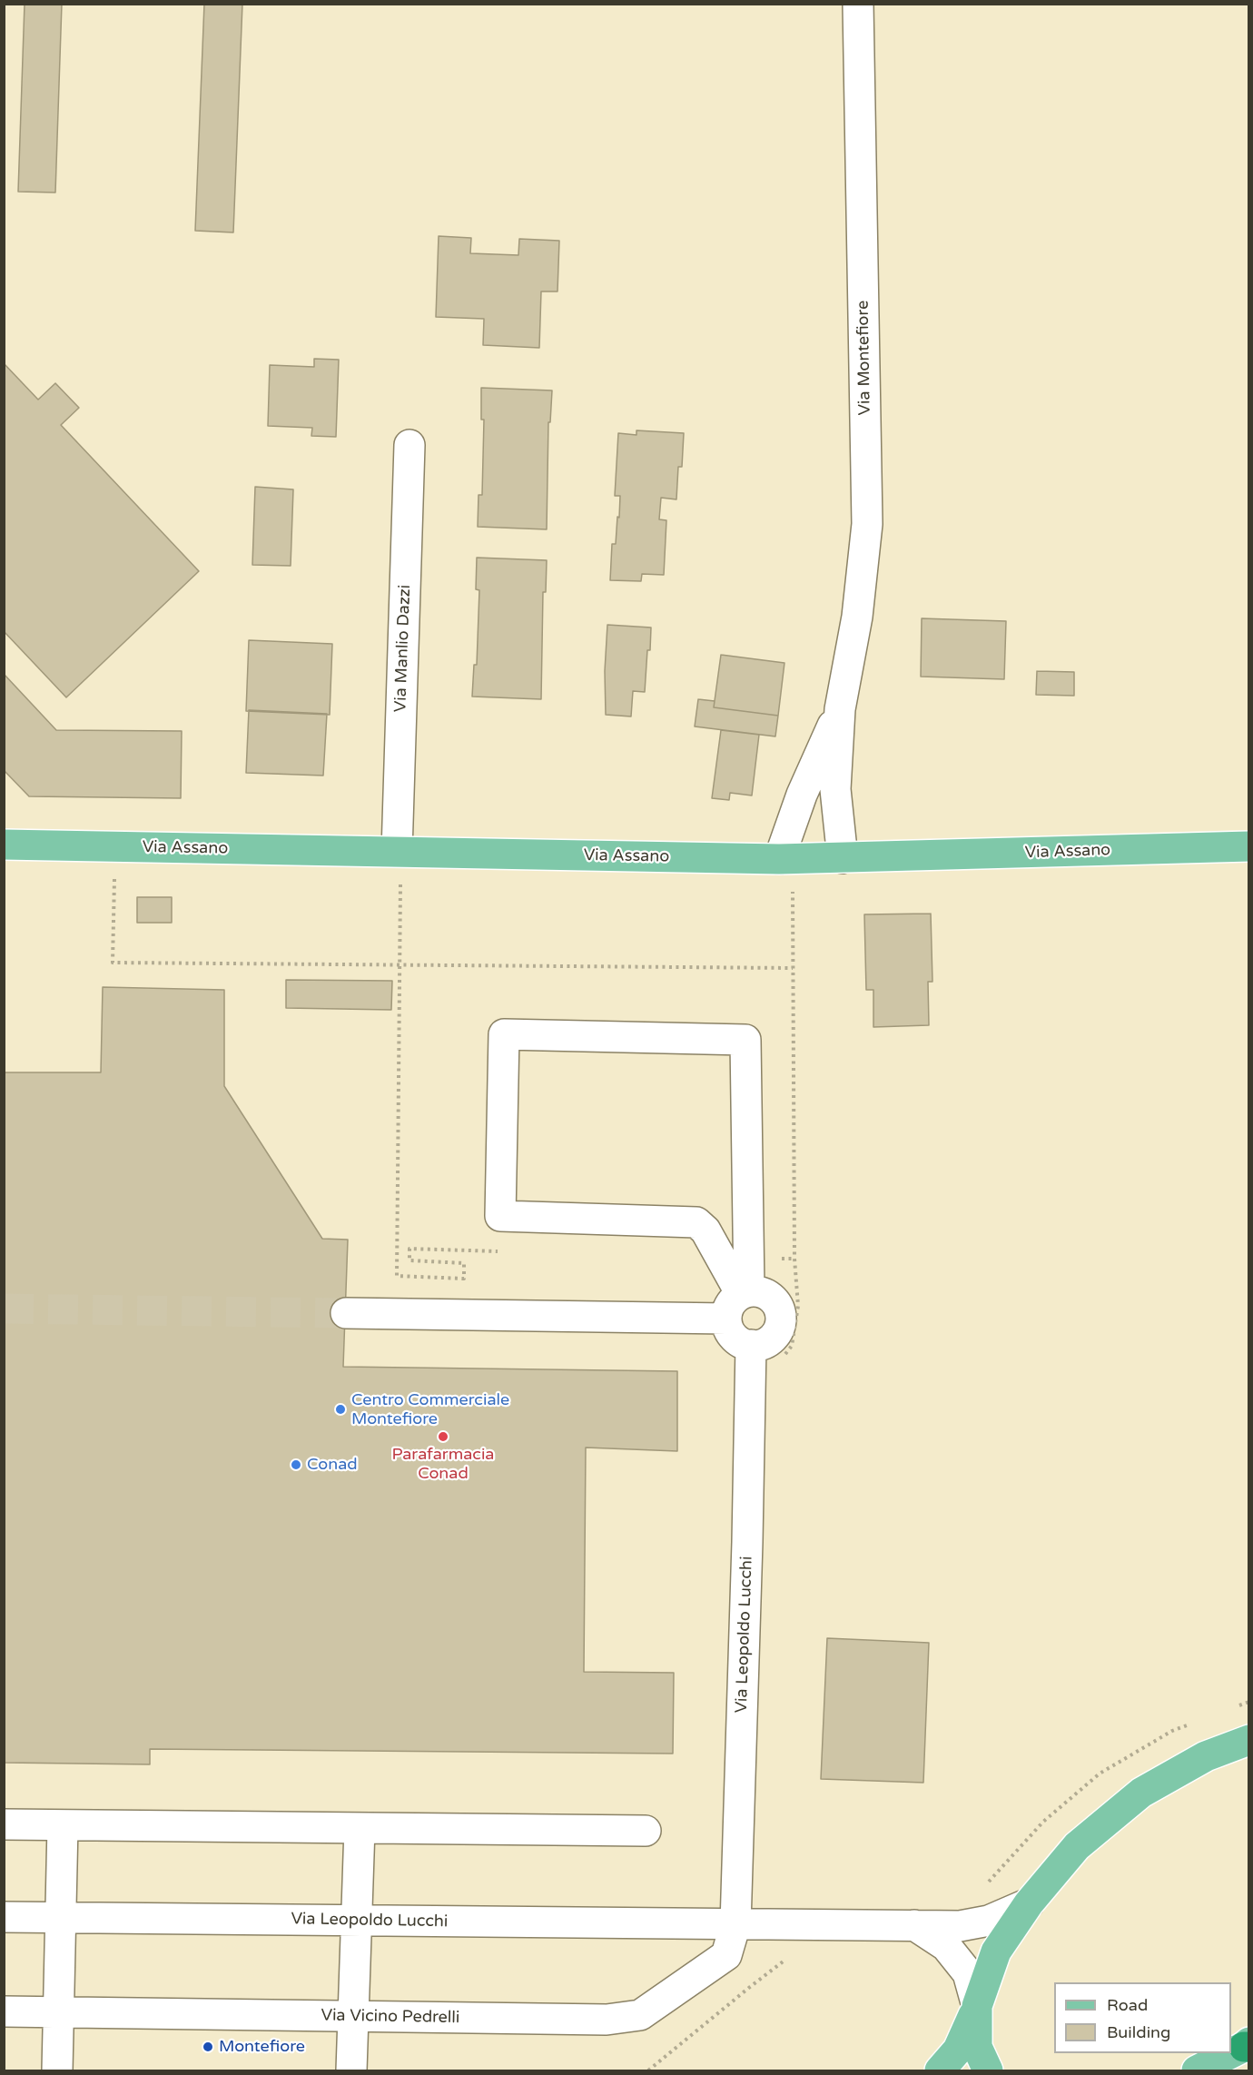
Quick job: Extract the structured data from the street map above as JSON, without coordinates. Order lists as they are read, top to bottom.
{
  "streets": {
    "main road": ["Via Assano"],
    "street": [
      "Via Montefiore",
      "Via Manlio Dazzi",
      "Via Leopoldo Lucchi",
      "Via Vicino Pedrelli"
    ]
  },
  "crossings": [
    ["Via Montefiore", "Via Assano"],
    ["Via Manlio Dazzi", "Via Assano"],
    ["Via Leopoldo Lucchi", "Via Vicino Pedrelli"]
  ],
  "places": [
    "Centro Commerciale Montefiore",
    "Parafarmacia Conad",
    "Conad",
    "Montefiore"
  ],
  "legend": ["Road", "Building"]
}
